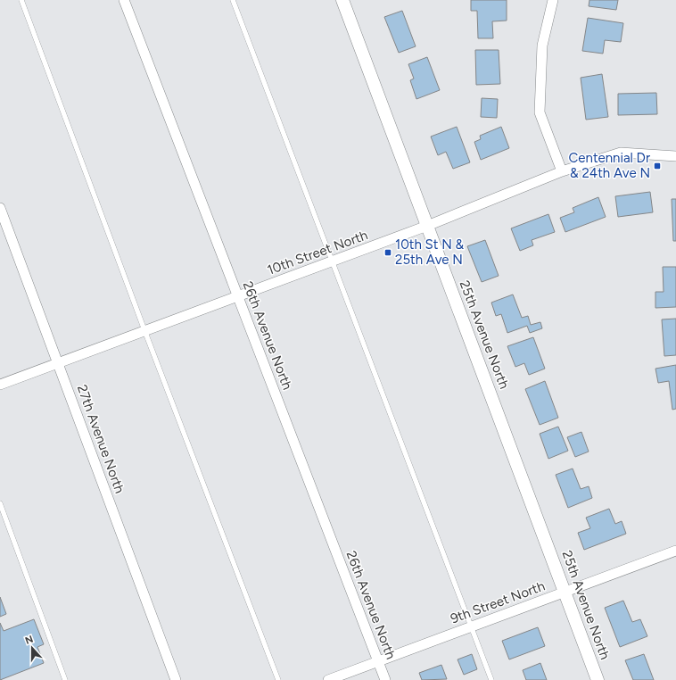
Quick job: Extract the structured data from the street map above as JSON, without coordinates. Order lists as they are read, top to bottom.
{
  "streets": {
    "street": [
      "10th Street North",
      "25th Avenue North",
      "26th Avenue North",
      "27th Avenue North",
      "9th Street North"
    ]
  },
  "crossings": [
    ["10th Street North", "25th Avenue North"],
    ["10th Street North", "26th Avenue North"],
    ["10th Street North", "27th Avenue North"],
    ["25th Avenue North", "9th Street North"],
    ["26th Avenue North", "9th Street North"]
  ],
  "places": {
    "transit": ["Centennial Dr & 24th Ave N", "10th St N & 25th Ave N"]
  },
  "north": "top"
}
